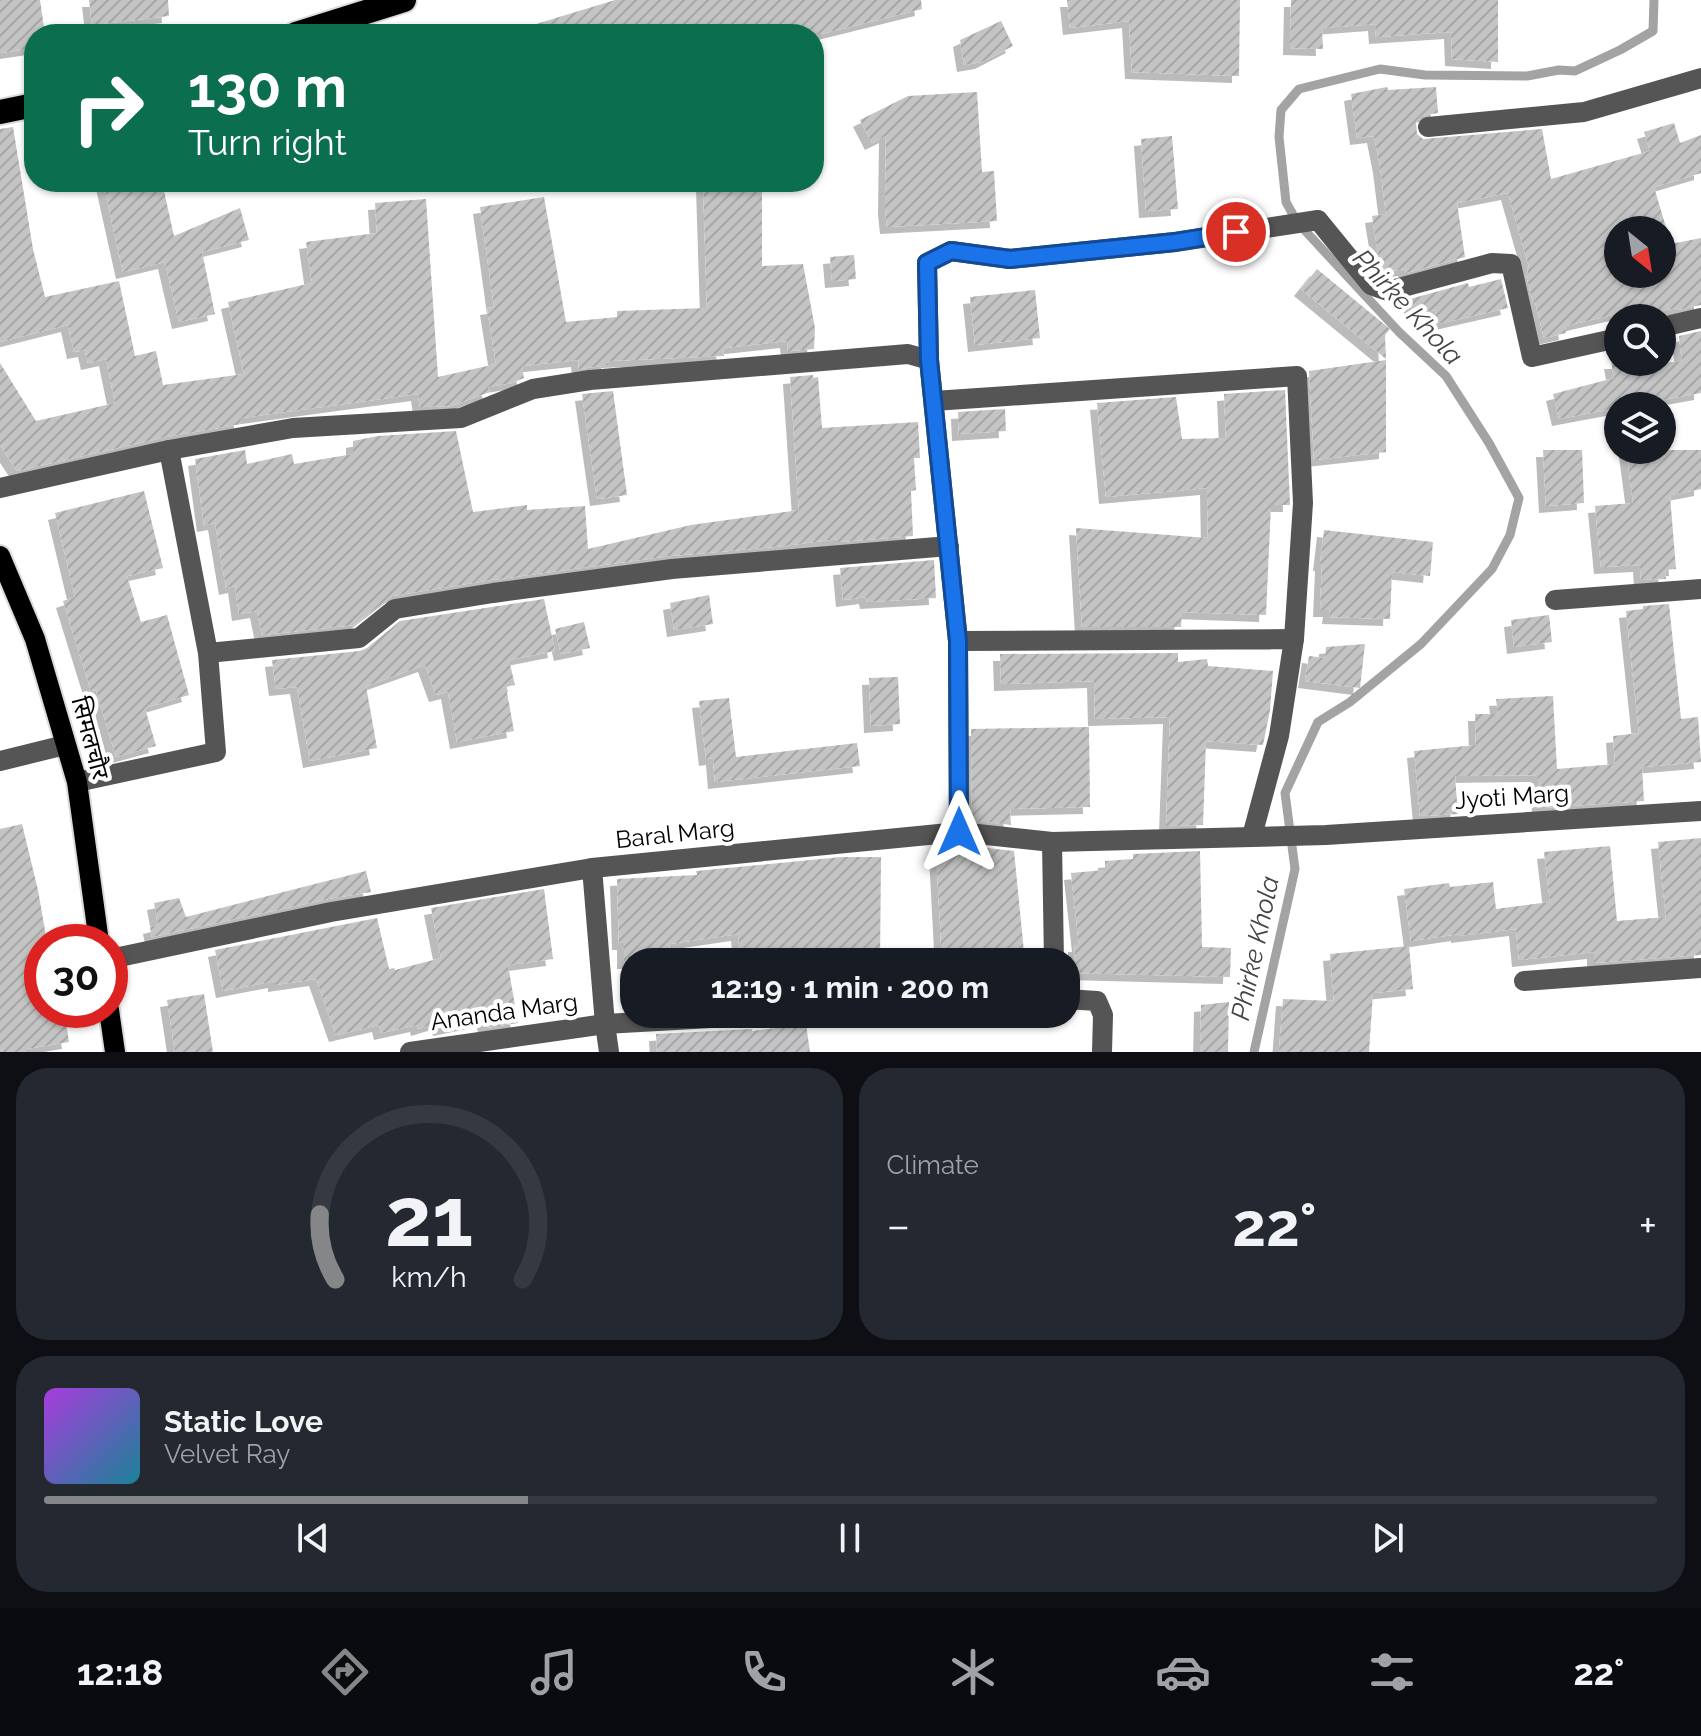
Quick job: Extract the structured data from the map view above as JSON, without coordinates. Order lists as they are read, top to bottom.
{
  "streets": {
    "main road": ["सिमलचौर"],
    "street": ["Jyoti Marg", "Baral Marg", "Ananda Marg"]
  },
  "crossings": [
    ["Jyoti Marg", "Baral Marg"],
    ["Baral Marg", "Ananda Marg"]
  ],
  "water": ["Phirke Khola"],
  "north": "bottom right",
  "page": {
    "turn": ["130 m", "Turn right"],
    "limit": "30",
    "trip": "12:19 · 1 min · 200 m",
    "tile": "Climate",
    "heat": ["−", "22°", "+"],
    "song": ["Static Love", "Velvet Ray"],
    "tabs": ["12:18", "22°"],
    "gauge": ["21", "km/h"]
  }
}
